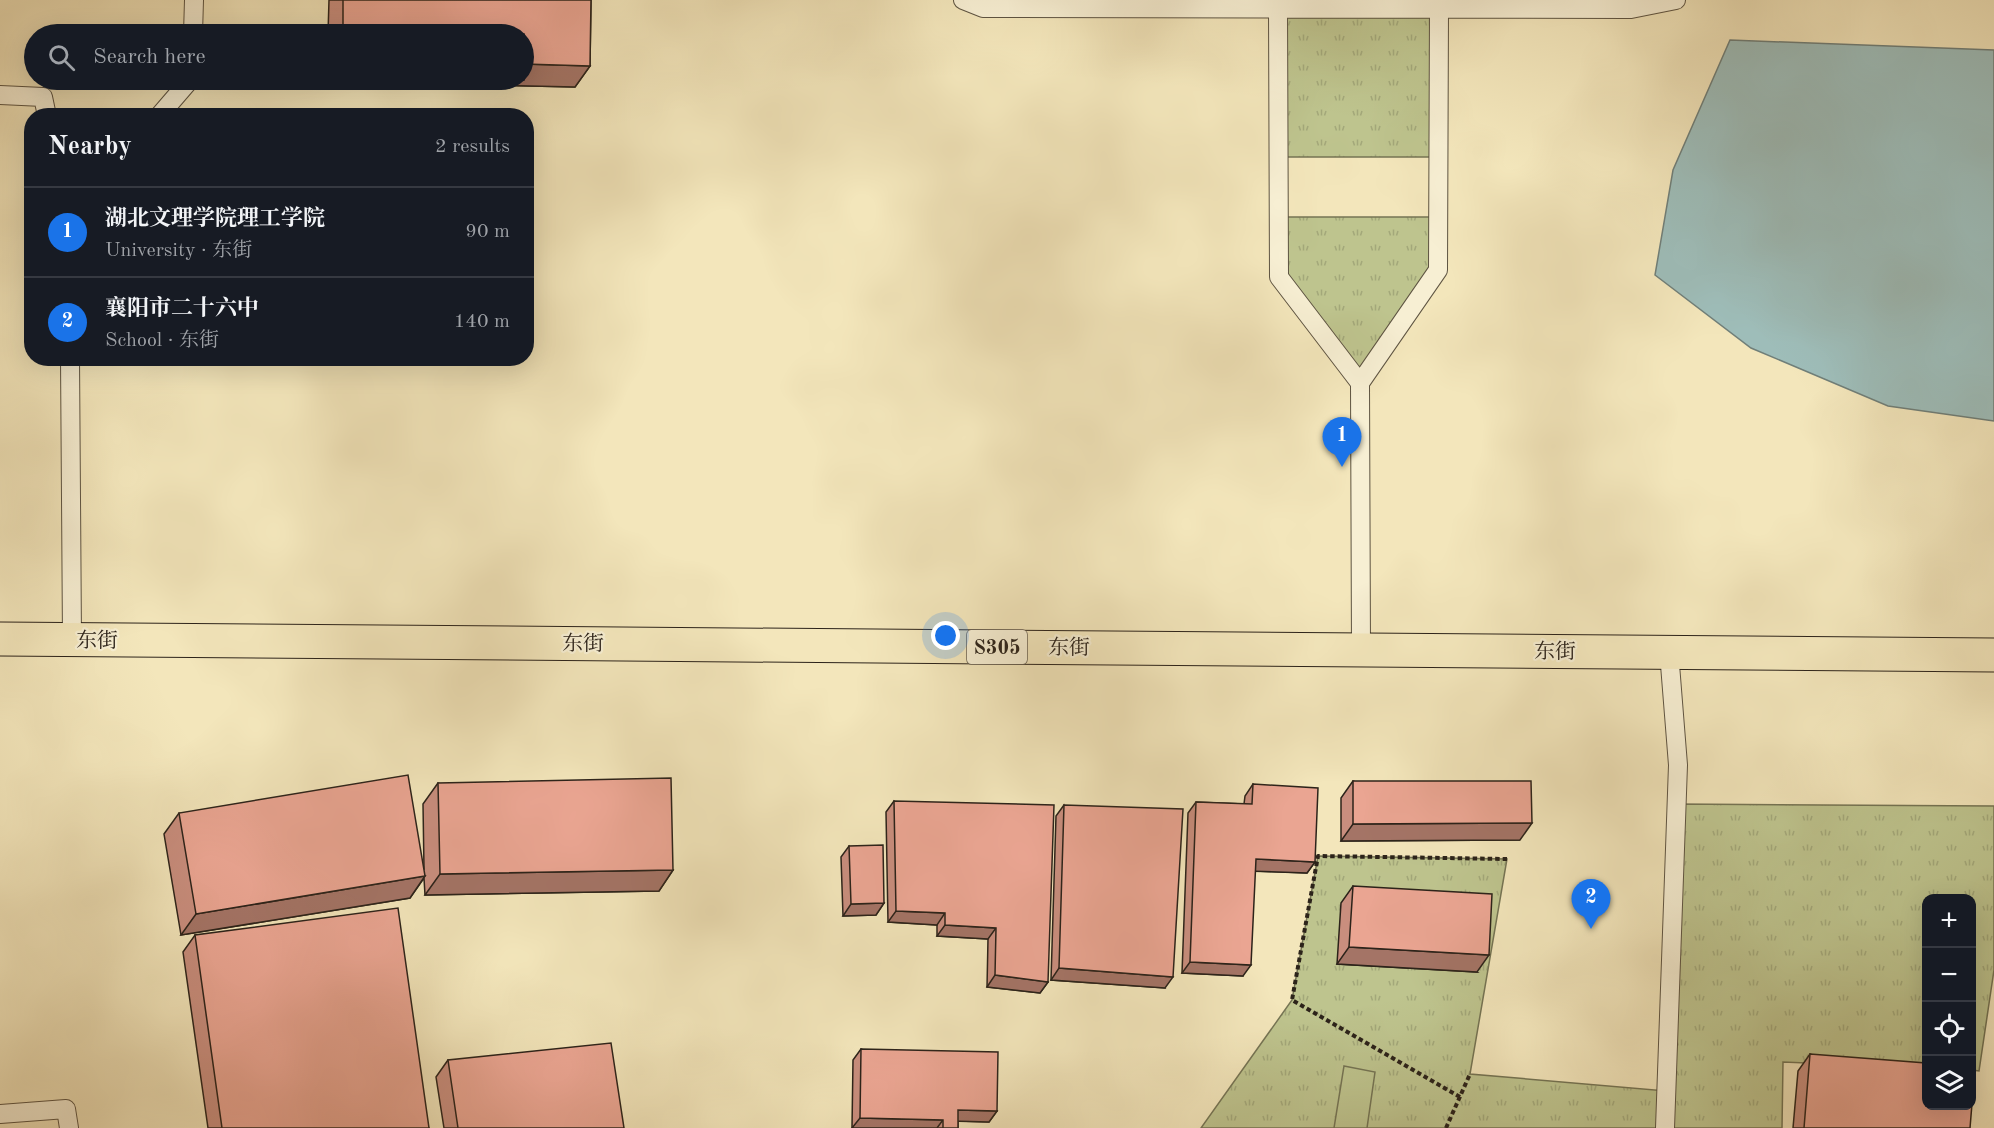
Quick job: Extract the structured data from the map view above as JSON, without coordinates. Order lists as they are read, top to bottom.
{
  "streets": {
    "main road": ["东街", "S305"]
  },
  "page": {
    "search": "Search here",
    "heading": ["Nearby", "2 results"],
    "list": [
      {
        "mark": "1",
        "name": "湖北文理学院理工学院",
        "note": "University · 东街",
        "value": "90 m"
      },
      {
        "mark": "2",
        "name": "襄阳市二十六中",
        "note": "School · 东街",
        "value": "140 m"
      }
    ],
    "pins": ["1", "2"],
    "map_buttons": ["+", "−"]
  }
}
